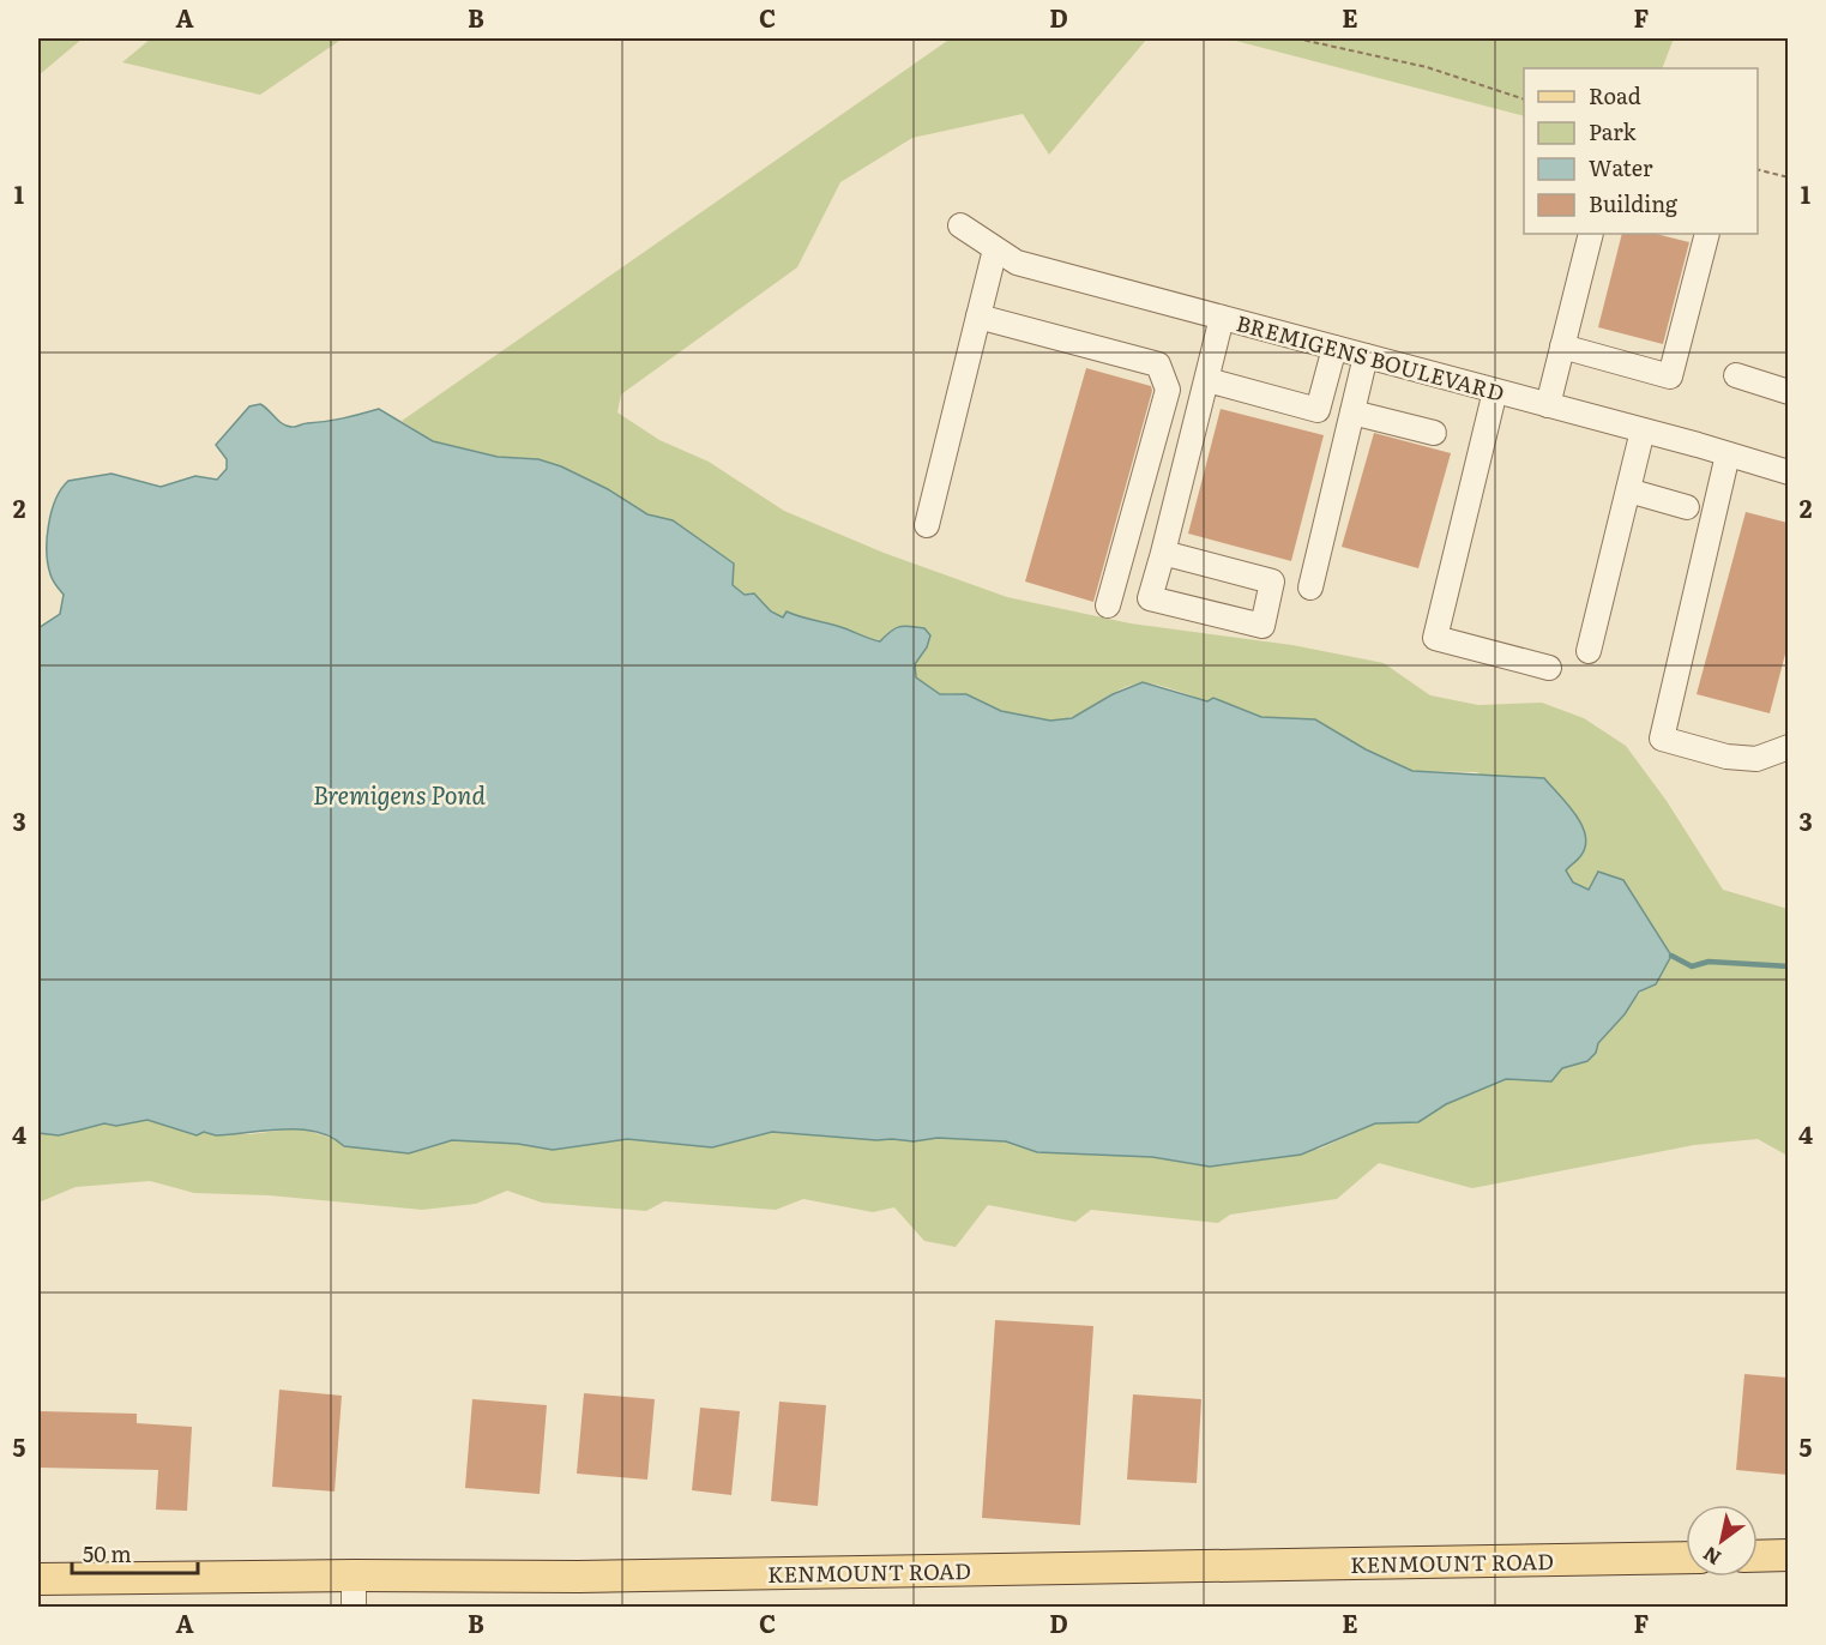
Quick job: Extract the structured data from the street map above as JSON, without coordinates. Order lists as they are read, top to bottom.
{
  "streets": {
    "main road": ["KENMOUNT ROAD"],
    "street": ["BREMIGENS BOULEVARD"]
  },
  "water": ["Bremigens Pond"],
  "legend": [
    "Road",
    "Park",
    "Water",
    "Building"
  ],
  "scale_bar": "50 m",
  "north": "bottom left",
  "grid": {
    "columns": [
      "A",
      "B",
      "C",
      "D",
      "E",
      "F"
    ],
    "rows": [
      "1",
      "2",
      "3",
      "4",
      "5"
    ]
  }
}
